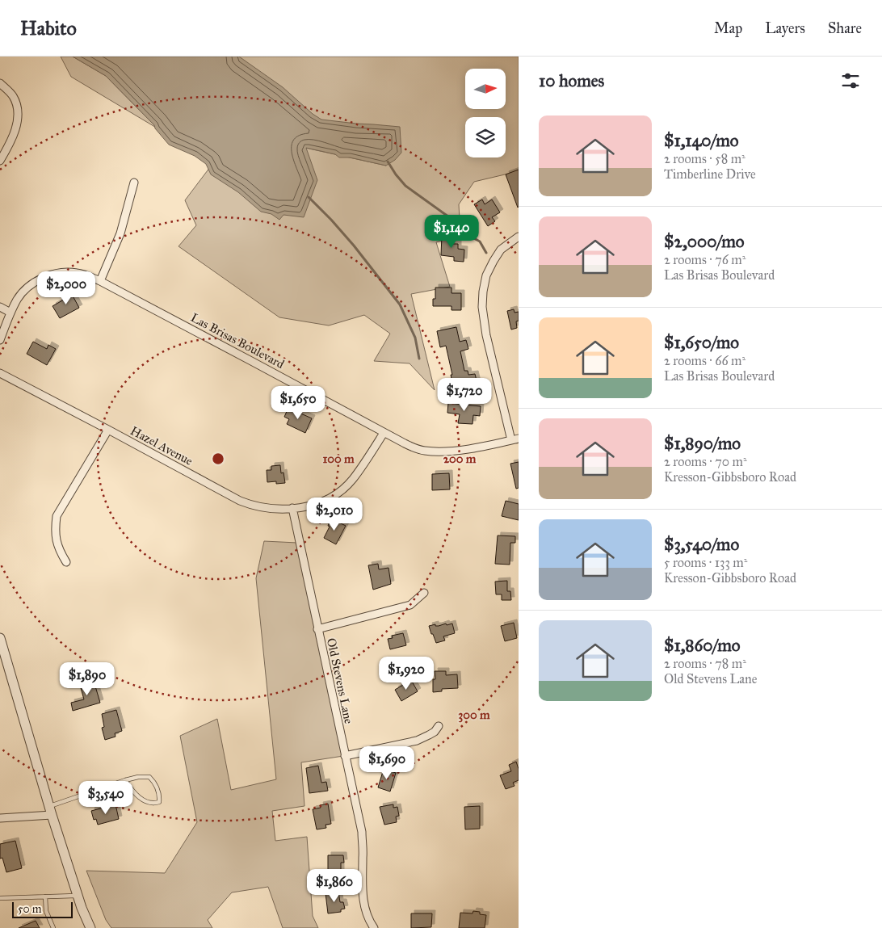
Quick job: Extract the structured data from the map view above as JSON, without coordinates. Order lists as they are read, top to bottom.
{
  "streets": {
    "street": ["Las Brisas Boulevard", "Hazel Avenue", "Old Stevens Lane"]
  },
  "crossings": [
    ["Las Brisas Boulevard", "Hazel Avenue"],
    ["Hazel Avenue", "Old Stevens Lane"]
  ],
  "scale_bar": "50 m",
  "north": "right",
  "page": {
    "header": "Habito",
    "nav": ["Map", "Layers", "Share"],
    "heading": "10 homes",
    "list": [
      {
        "name": "$1,140/mo",
        "note": "2 rooms · 58 m² · Timberline Drive"
      },
      {
        "name": "$2,000/mo",
        "note": "2 rooms · 76 m² · Las Brisas Boulevard"
      },
      {
        "name": "$1,650/mo",
        "note": "2 rooms · 66 m² · Las Brisas Boulevard"
      },
      {
        "name": "$1,890/mo",
        "note": "2 rooms · 70 m² · Kresson-Gibbsboro Road"
      },
      {
        "name": "$3,540/mo",
        "note": "5 rooms · 133 m² · Kresson-Gibbsboro Road"
      },
      {
        "name": "$1,860/mo",
        "note": "2 rooms · 78 m² · Old Stevens Lane"
      }
    ],
    "price": [
      "$1,140",
      "$2,000",
      "$1,720",
      "$1,650",
      "$2,010",
      "$1,920",
      "$1,890",
      "$1,690",
      "$3,540",
      "$1,860"
    ],
    "scale": "50 m"
  },
  "rings": ["100 m", "200 m", "300 m"]
}
